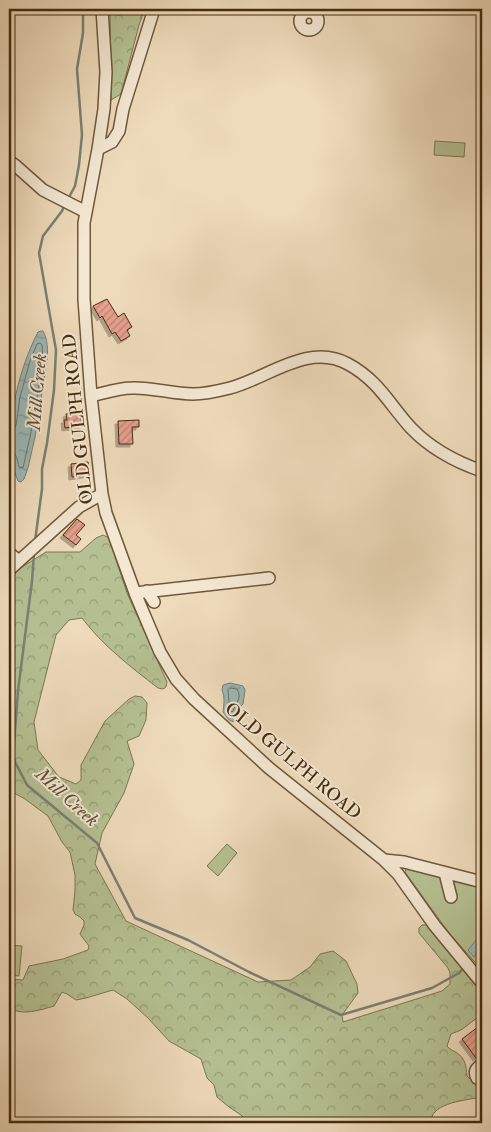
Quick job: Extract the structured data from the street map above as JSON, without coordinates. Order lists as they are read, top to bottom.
{
  "streets": {
    "street": ["OLD GULPH ROAD"]
  },
  "water": ["Mill Creek"]
}
